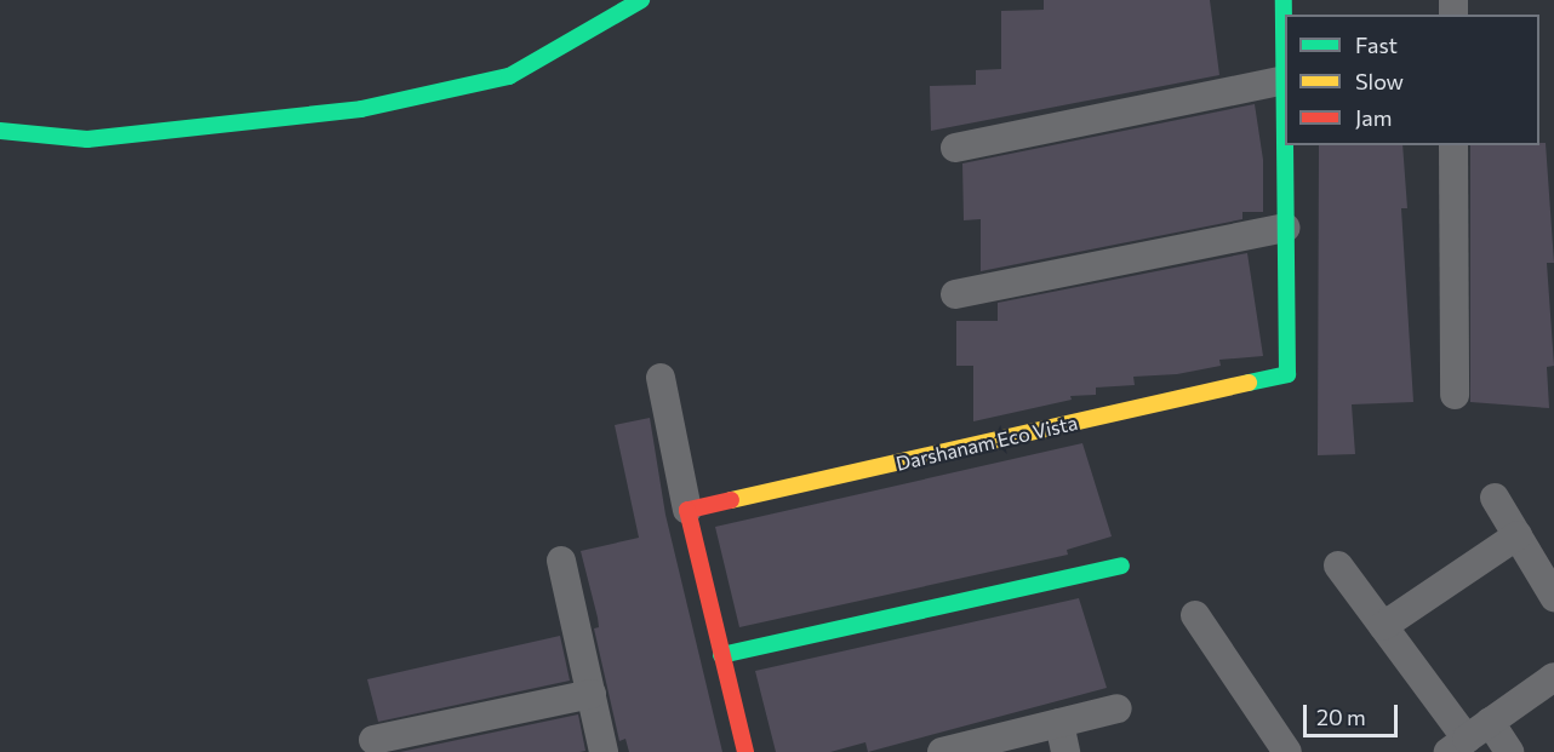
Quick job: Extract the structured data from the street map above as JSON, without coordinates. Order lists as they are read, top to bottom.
{
  "streets": {
    "street": ["Darshanam Eco Vista"]
  },
  "legend": ["Fast", "Slow", "Jam"],
  "scale_bar": "20 m"
}
